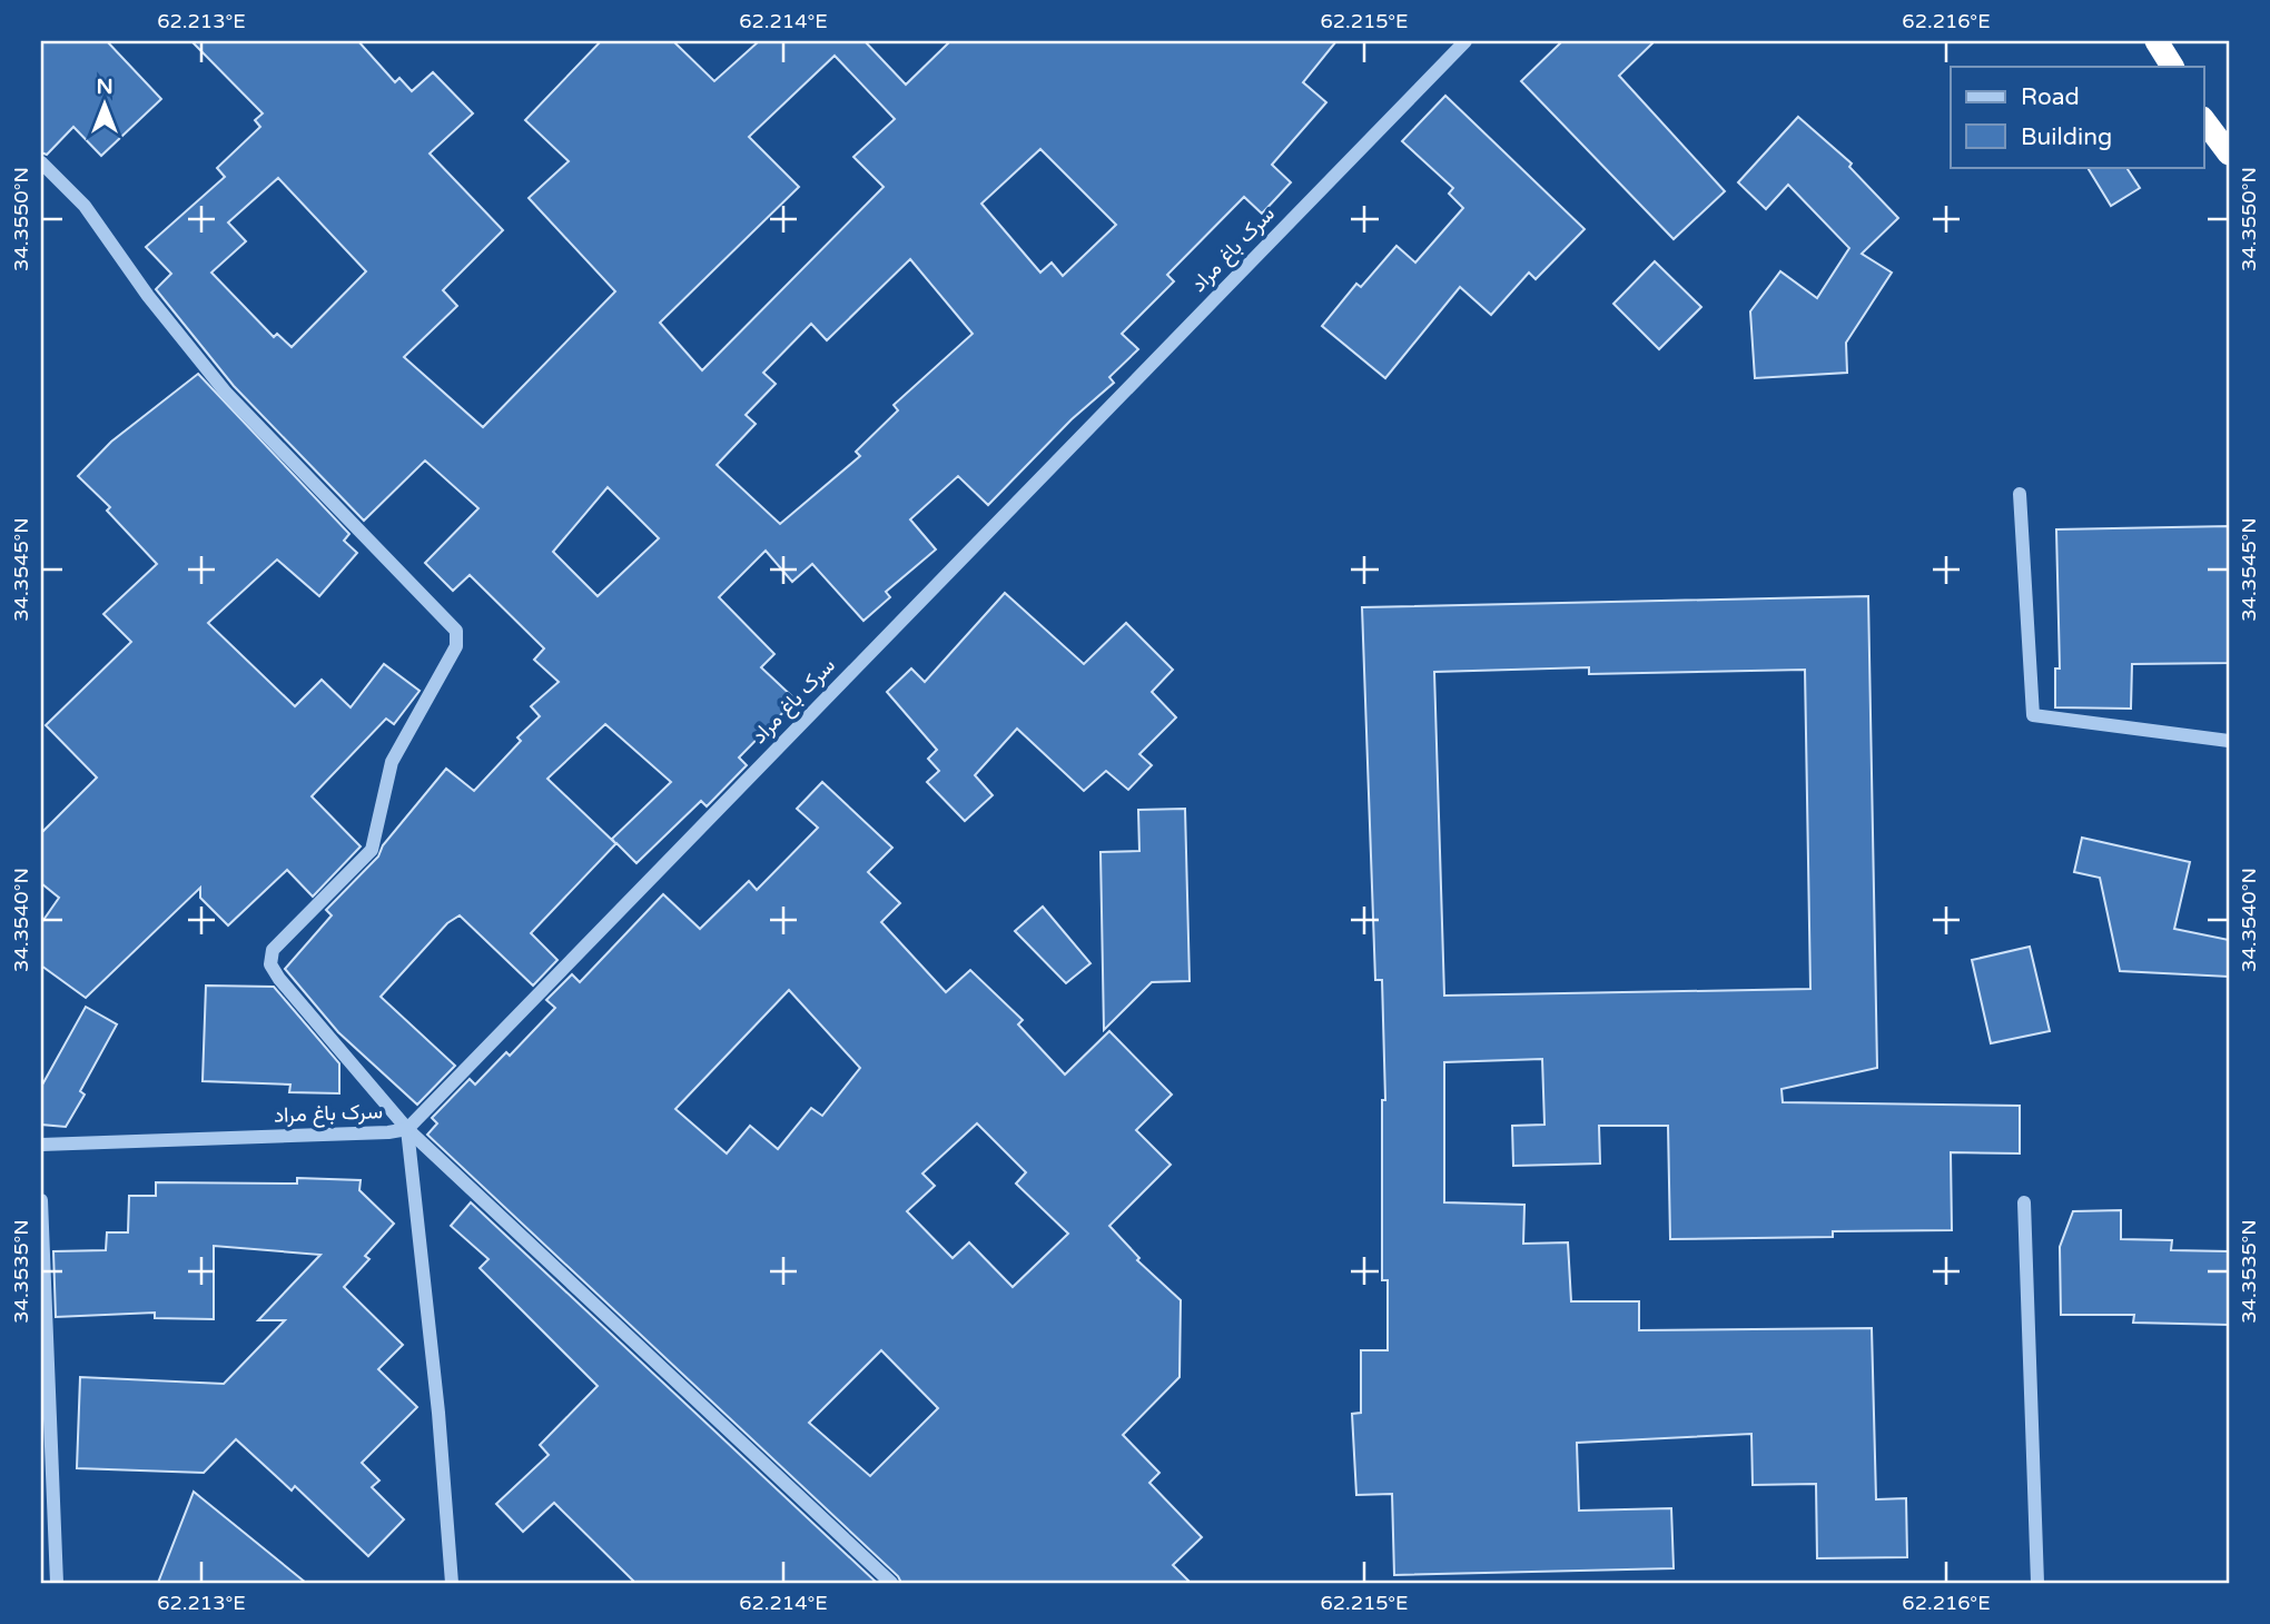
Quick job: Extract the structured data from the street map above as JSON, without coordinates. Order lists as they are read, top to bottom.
{
  "streets": {
    "street": ["سرک باغ مراد"]
  },
  "legend": ["Road", "Building"],
  "north": "top",
  "coordinates": [
    "62.213°E",
    "62.214°E",
    "62.215°E",
    "62.216°E",
    "34.3550°N",
    "34.3545°N",
    "34.3540°N",
    "34.3535°N"
  ]
}
